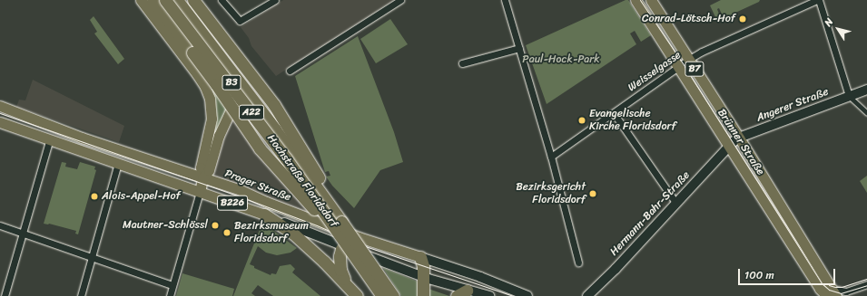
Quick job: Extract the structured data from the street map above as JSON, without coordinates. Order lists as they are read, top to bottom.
{
  "streets": {
    "highway": ["A22", "Hochstraße Floridsdorf"],
    "main road": [
      "B7",
      "B3",
      "Angerer Straße",
      "Brünner Straße",
      "Prager Straße",
      "B226",
      "Hermann-Bahr-Straße"
    ],
    "street": ["Weisselgasse"]
  },
  "crossings": [
    ["Weisselgasse", "Brünner Straße"],
    ["B3", "Prager Straße"],
    ["B3", "B226"],
    ["Angerer Straße", "Brünner Straße"],
    ["Angerer Straße", "Hermann-Bahr-Straße"],
    ["Brünner Straße", "Hermann-Bahr-Straße"]
  ],
  "parks": ["Paul-Hock-Park"],
  "places": [
    "Conrad-Lötsch-Hof",
    "Evangelische Kirche Floridsdorf",
    "Bezirksgericht Floridsdorf",
    "Alois-Appel-Hof",
    "Mautner-Schlössl",
    "Bezirksmuseum Floridsdorf"
  ],
  "scale_bar": "100 m",
  "north": "top left"
}
